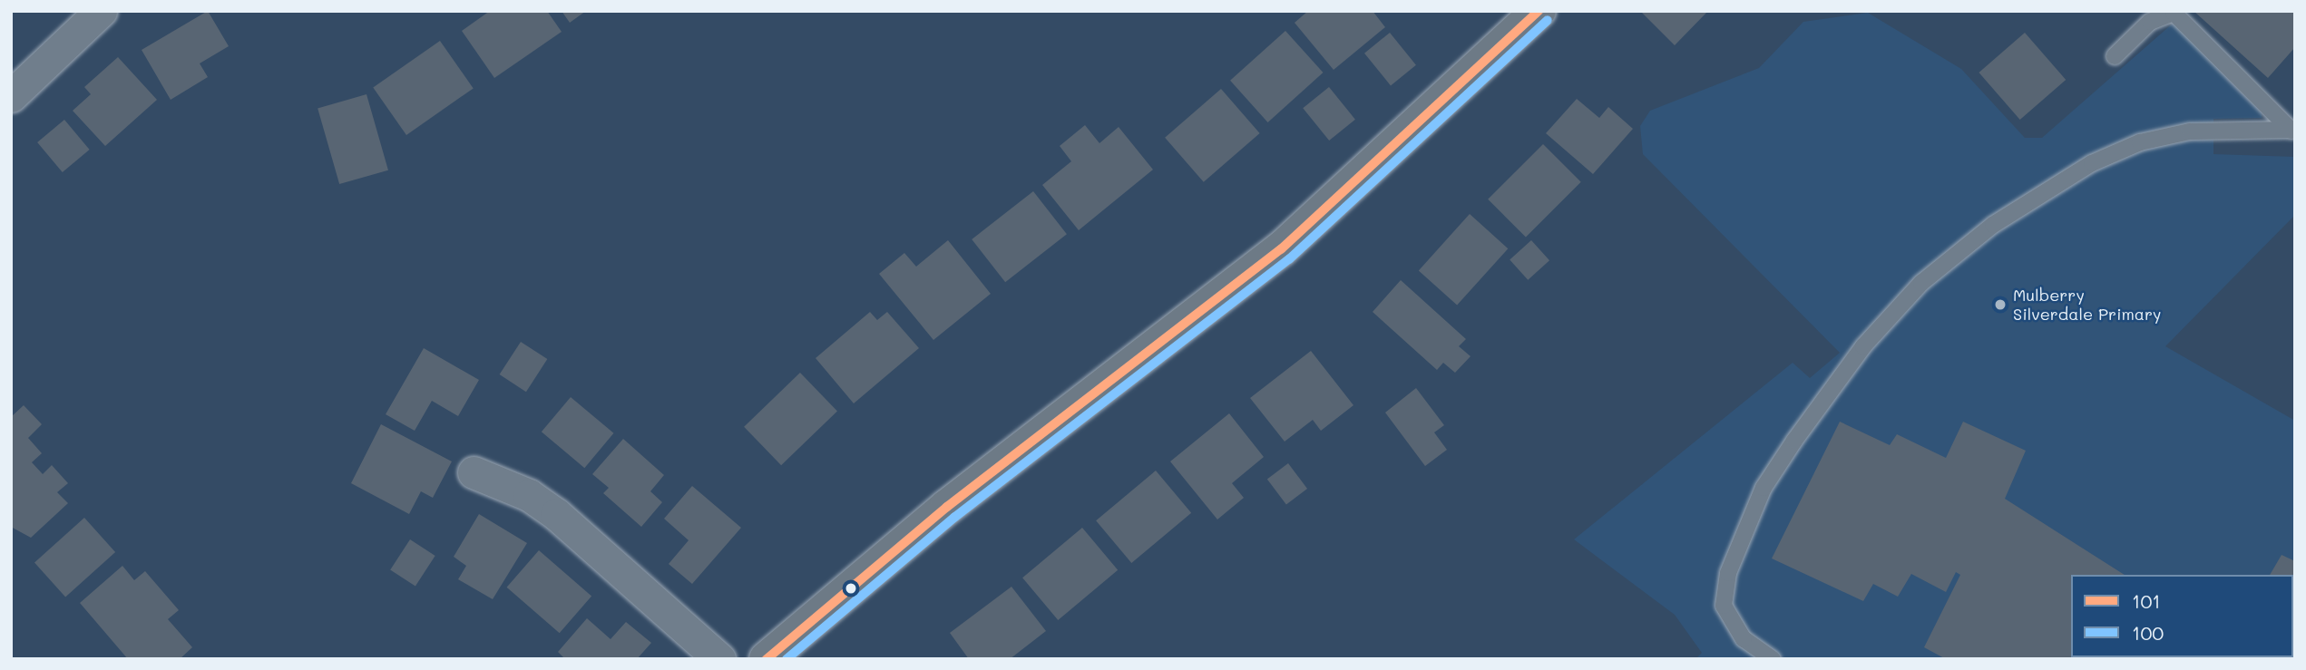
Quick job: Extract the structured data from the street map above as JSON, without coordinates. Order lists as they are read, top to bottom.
{
  "places": ["Mulberry Silverdale Primary"],
  "lines": ["transit line 101", "transit line 100"],
  "legend": ["101", "100"]
}
